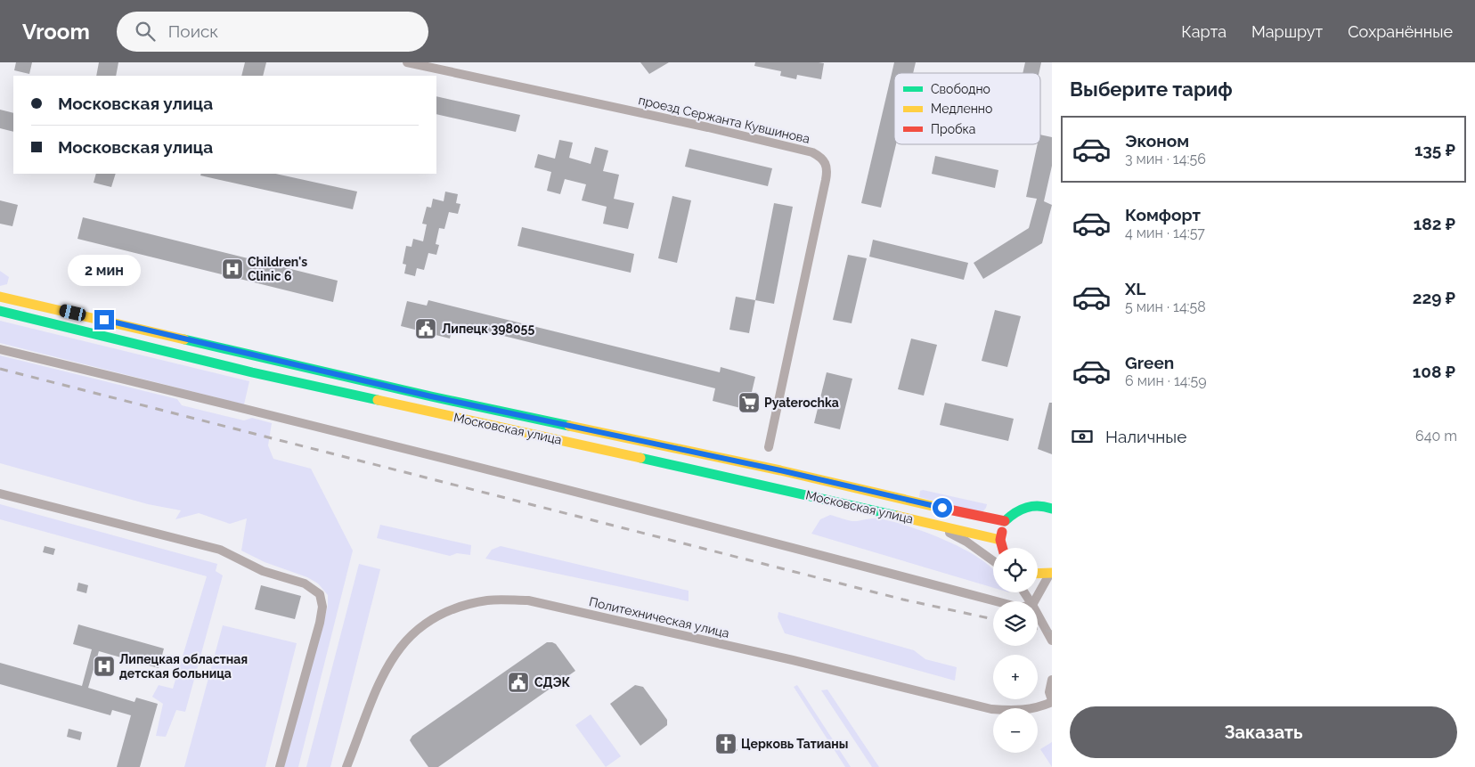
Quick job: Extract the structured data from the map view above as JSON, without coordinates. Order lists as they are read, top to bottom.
{
  "streets": {
    "main road": ["Московская улица"],
    "street": ["проезд Сержанта Кувшинова", "Политехническая улица"]
  },
  "places": {
    "hospital": ["Children's Clinic 6", "Липецкая областная детская больница"],
    "public building": ["Липецк 398055", "СДЭК"],
    "supermarket": ["Pyaterochka"],
    "church": ["Церковь Татианы"]
  },
  "legend": ["Свободно", "Медленно", "Пробка"],
  "page": {
    "header": "Vroom",
    "search": "Поиск",
    "nav": ["Карта", "Маршрут", "Сохранённые"],
    "heading": "Выберите тариф",
    "banner": ["Московская улица", "Московская улица"],
    "list": [
      {
        "name": "Эконом",
        "note": "3 мин · 14:56",
        "value": "135 ₽"
      },
      {
        "name": "Комфорт",
        "note": "4 мин · 14:57",
        "value": "182 ₽"
      },
      {
        "name": "XL",
        "note": "5 мин · 14:58",
        "value": "229 ₽"
      },
      {
        "name": "Green",
        "note": "6 мин · 14:59",
        "value": "108 ₽"
      }
    ],
    "bubble": "2 мин",
    "pay": ["Наличные", "640 m"],
    "map_buttons": ["+", "−"],
    "buttons": "Заказать"
  }
}
